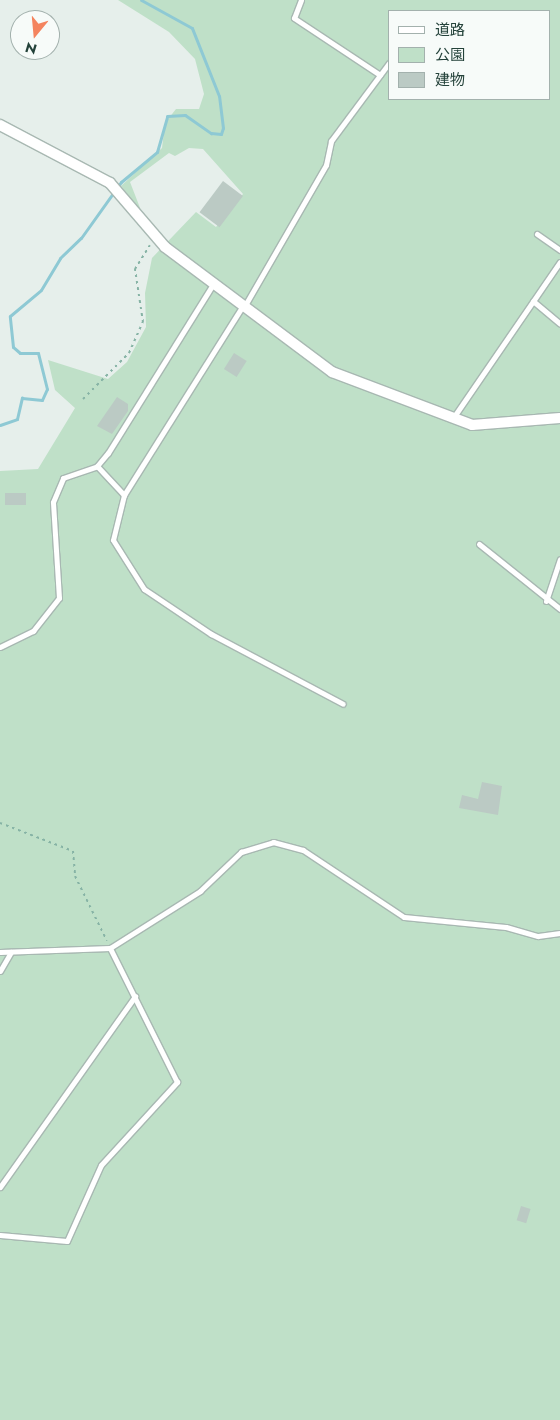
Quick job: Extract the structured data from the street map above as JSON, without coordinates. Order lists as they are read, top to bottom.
{
  "legend": ["道路", "公園", "建物"],
  "north": "bottom"
}
